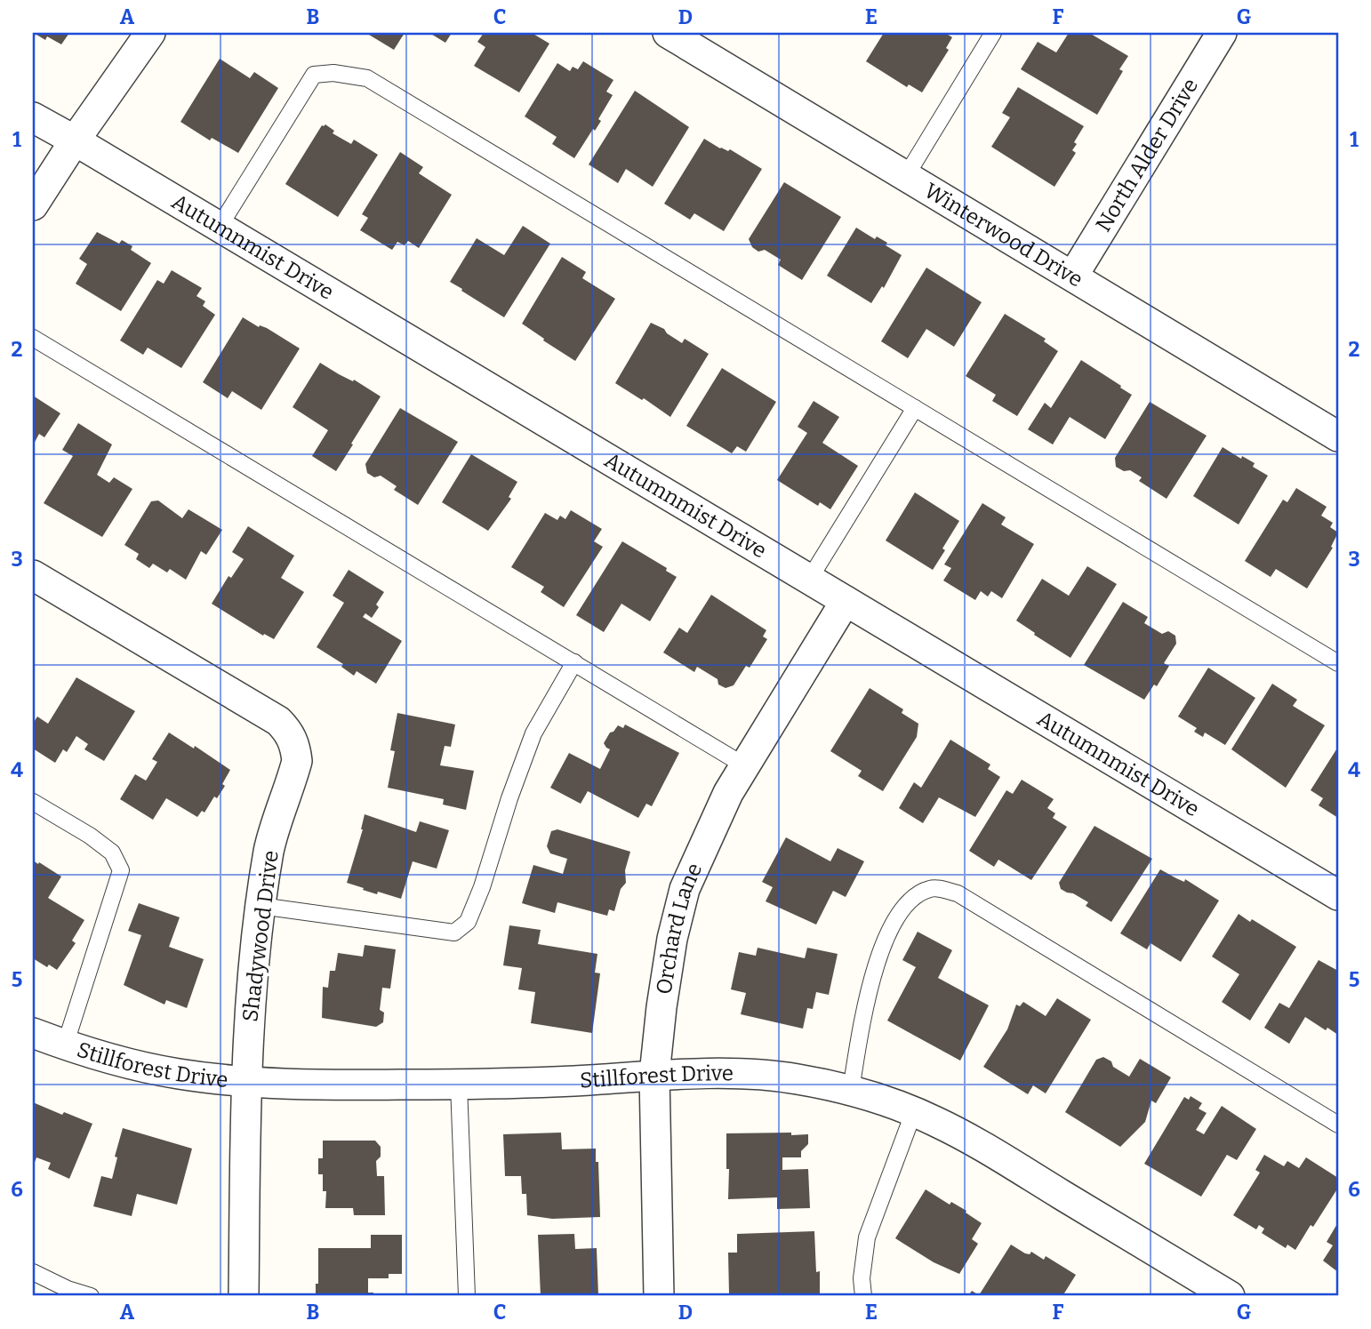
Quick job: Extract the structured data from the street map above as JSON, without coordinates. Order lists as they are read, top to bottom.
{
  "streets": {
    "street": [
      "North Alder Drive",
      "Winterwood Drive",
      "Autumnmist Drive",
      "Orchard Lane",
      "Shadywood Drive",
      "Stillforest Drive"
    ]
  },
  "crossings": [
    ["North Alder Drive", "Winterwood Drive"],
    ["Autumnmist Drive", "Orchard Lane"],
    ["Orchard Lane", "Stillforest Drive"],
    ["Shadywood Drive", "Stillforest Drive"]
  ],
  "grid": {
    "columns": [
      "A",
      "B",
      "C",
      "D",
      "E",
      "F",
      "G"
    ],
    "rows": [
      "1",
      "2",
      "3",
      "4",
      "5",
      "6"
    ]
  }
}
